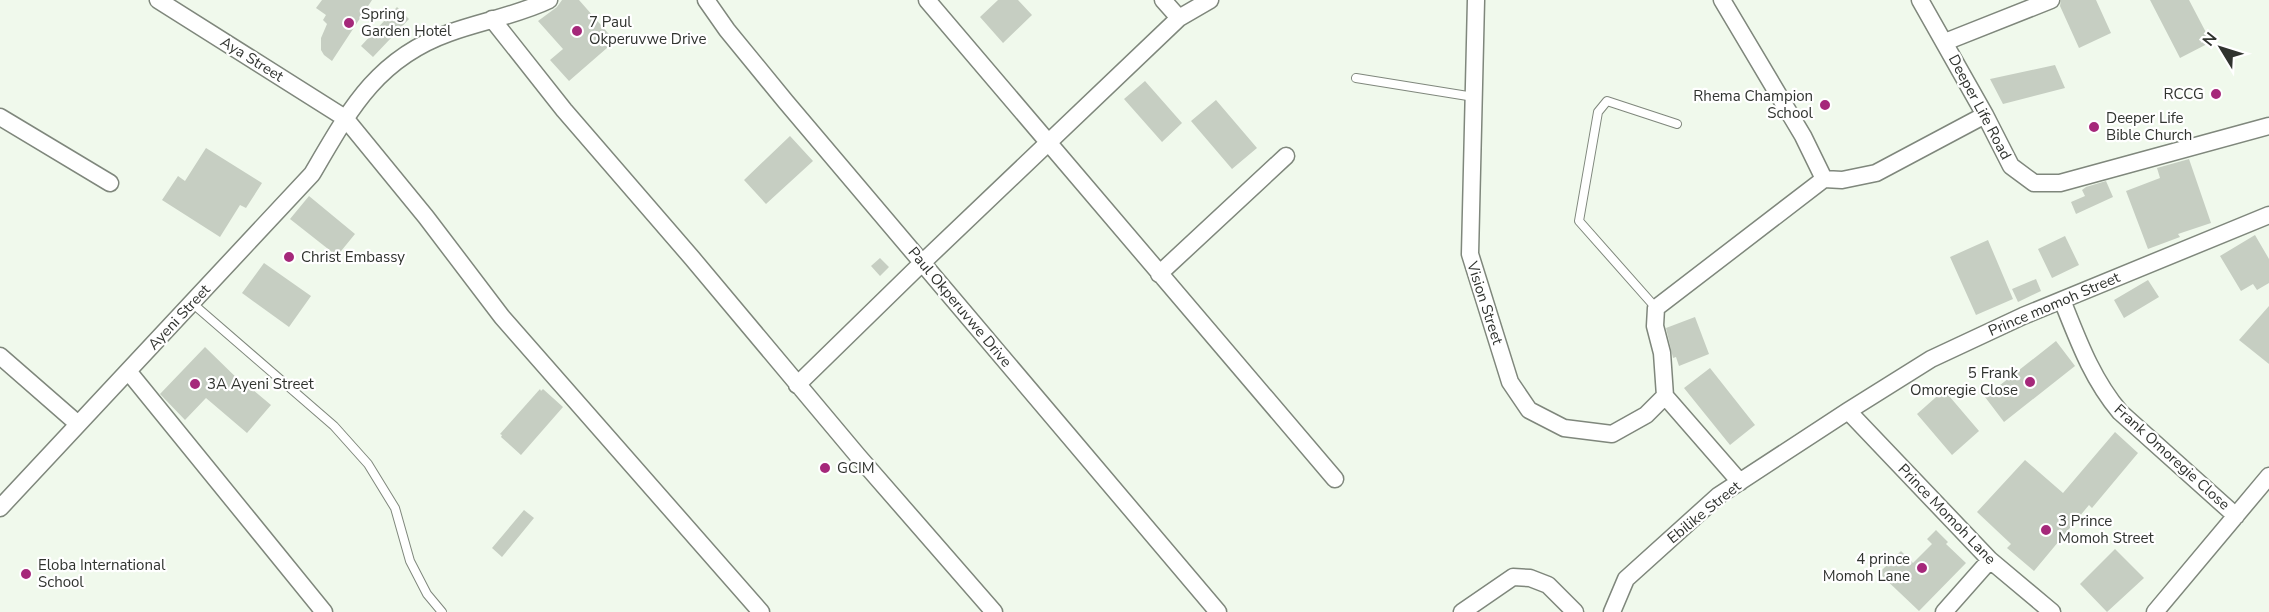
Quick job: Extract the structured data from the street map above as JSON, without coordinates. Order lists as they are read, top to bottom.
{
  "streets": {
    "street": [
      "Aya Street",
      "Deeper Life Road",
      "Vision Street",
      "Prince momoh Street",
      "Paul Okperuvwe Drive",
      "Ayeni Street",
      "Frank Omoregie Close",
      "Ebilike Street",
      "Prince Momoh Lane"
    ]
  },
  "crossings": [
    ["Aya Street", "Ayeni Street"],
    ["Prince momoh Street", "Frank Omoregie Close"],
    ["Prince momoh Street", "Ebilike Street"],
    ["Prince momoh Street", "Prince Momoh Lane"],
    ["Ebilike Street", "Prince Momoh Lane"]
  ],
  "places": [
    "Spring Garden Hotel",
    "7 Paul Okperuvwe Drive",
    "RCCG",
    "Rhema Champion School",
    "Deeper Life Bible Church",
    "Christ Embassy",
    "5 Frank Omoregie Close",
    "3A Ayeni Street",
    "GCIM",
    "3 Prince Momoh Street",
    "4 prince Momoh Lane",
    "Eloba International School"
  ],
  "north": "top left"
}
